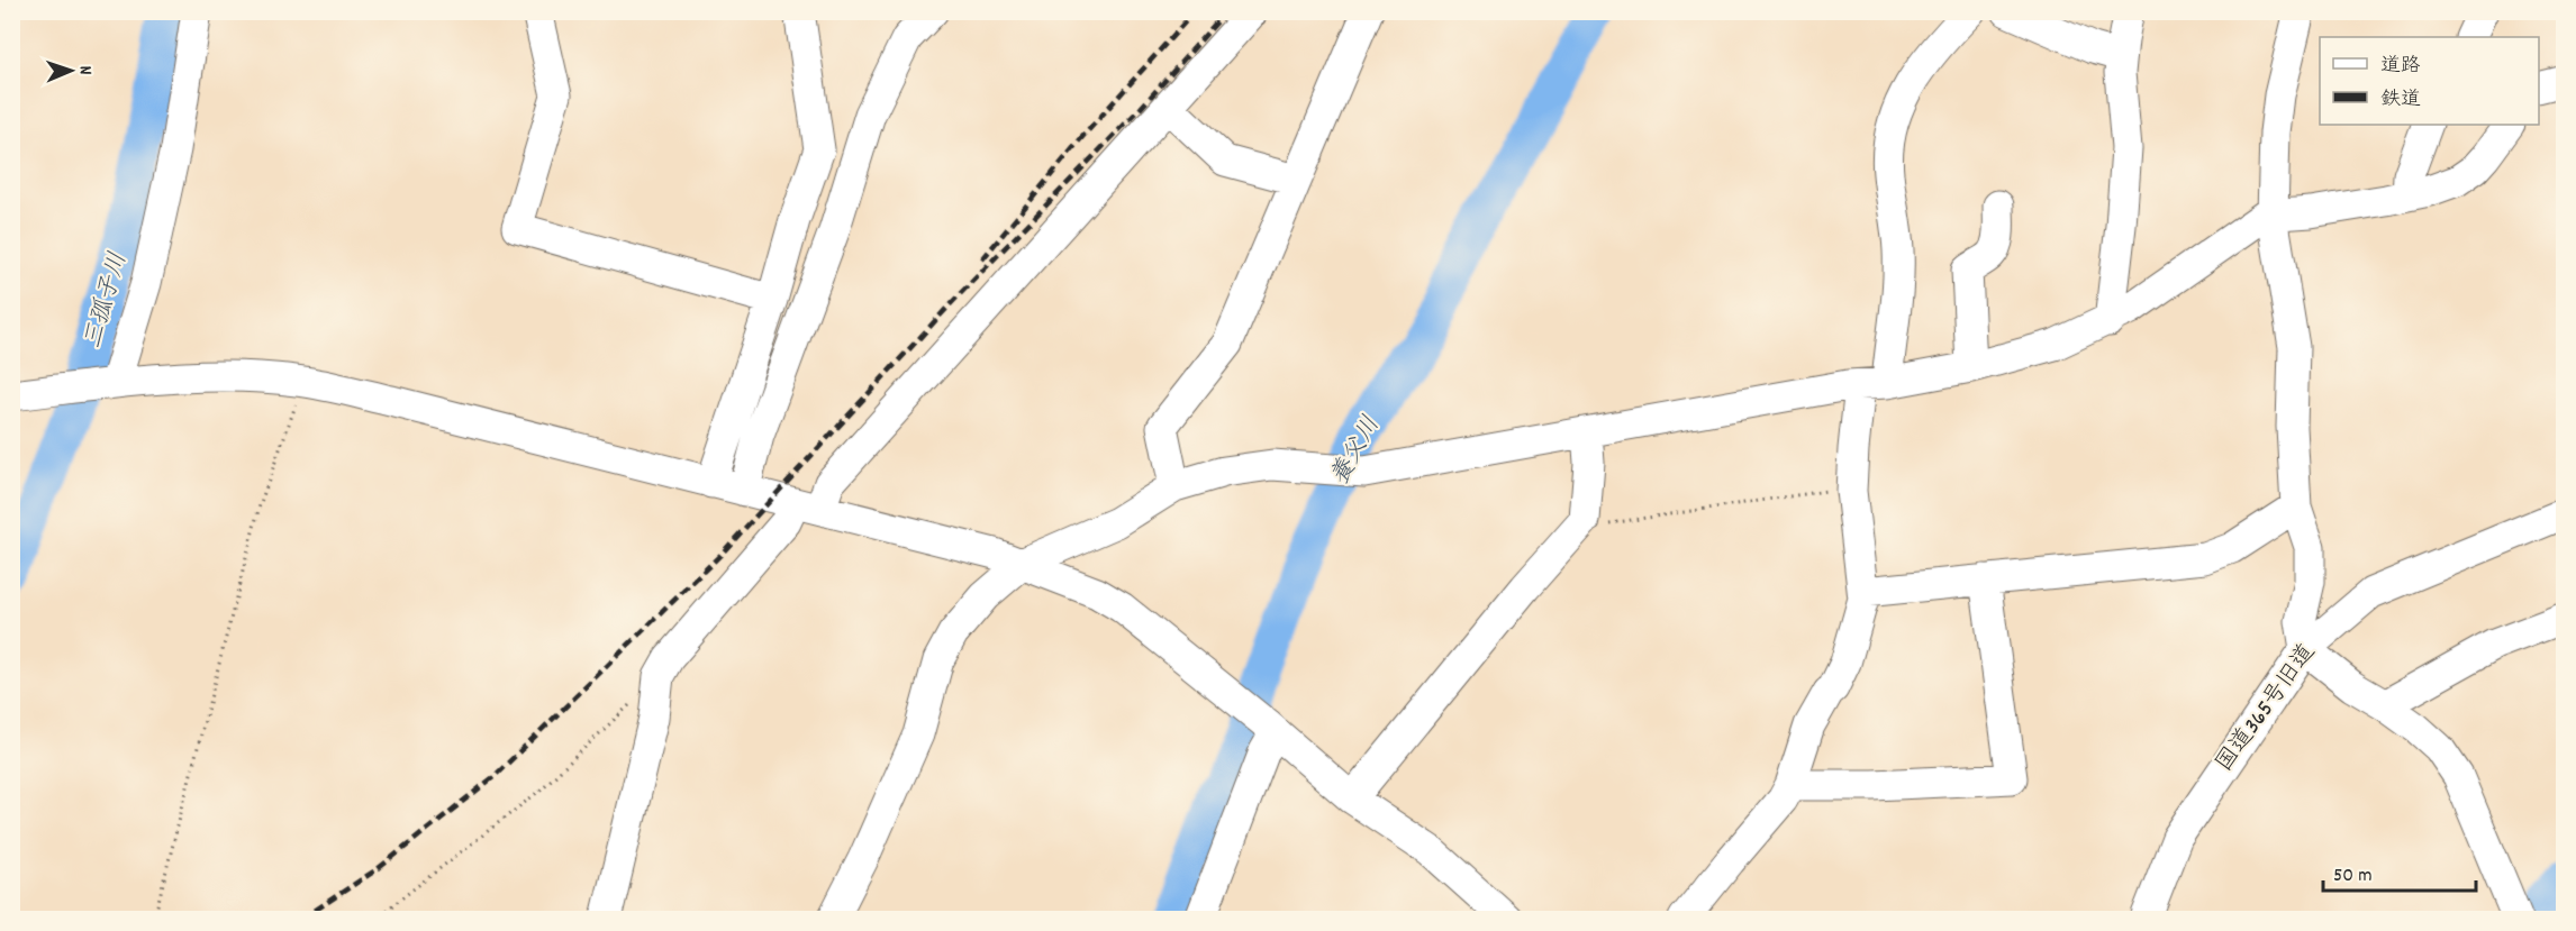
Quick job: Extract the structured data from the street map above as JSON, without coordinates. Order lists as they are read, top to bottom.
{
  "streets": {
    "street": ["国道365号旧道"]
  },
  "water": ["三孤子川", "養父川"],
  "legend": ["道路", "鉄道"],
  "scale_bar": "50 m",
  "north": "right"
}
